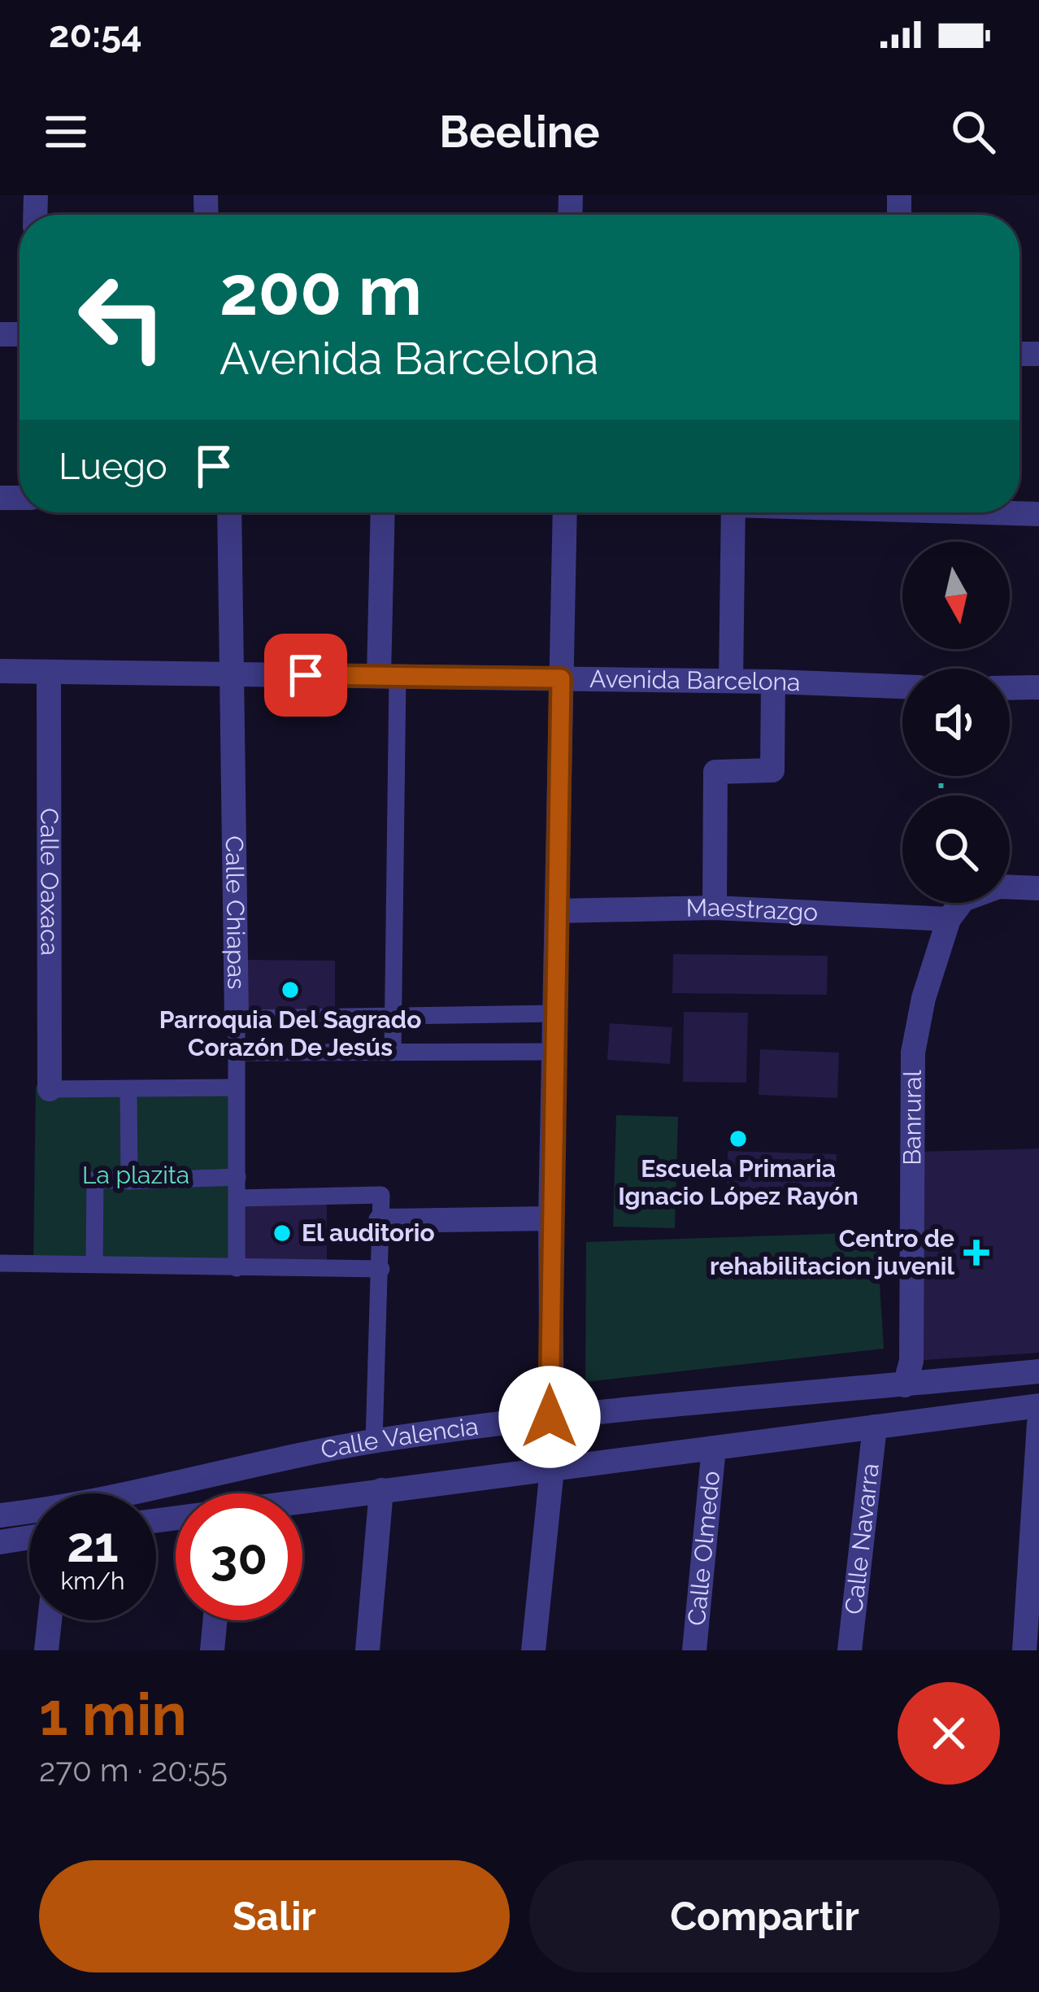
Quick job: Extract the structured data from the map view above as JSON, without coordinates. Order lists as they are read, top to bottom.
{
  "streets": {
    "street": [
      "Avenida Barcelona",
      "Calle Oaxaca",
      "Maestrazgo",
      "Calle Chiapas",
      "Banrural",
      "Calle Valencia",
      "Calle Navarra",
      "Calle Olmedo"
    ]
  },
  "crossings": [
    ["Avenida Barcelona", "Calle Oaxaca"],
    ["Avenida Barcelona", "Calle Chiapas"],
    ["Maestrazgo", "Banrural"],
    ["Banrural", "Calle Valencia"],
    ["Calle Valencia", "Calle Navarra"],
    ["Calle Valencia", "Calle Olmedo"]
  ],
  "parks": ["La plazita"],
  "places": {
    "other": ["Parroquia Del Sagrado Corazón De Jesús", "Escuela Primaria Ignacio López Rayón", "El auditorio"],
    "health": ["Centro de rehabilitacion juvenil"]
  },
  "north": "bottom",
  "page": {
    "status": "20:54",
    "header": "Beeline",
    "turn": ["200 m", "Avenida Barcelona"],
    "then": "Luego",
    "speed": "21 km/h",
    "limit": "30",
    "heading": ["1 min", "270 m · 20:55"],
    "buttons": ["Salir", "Compartir"]
  }
}
